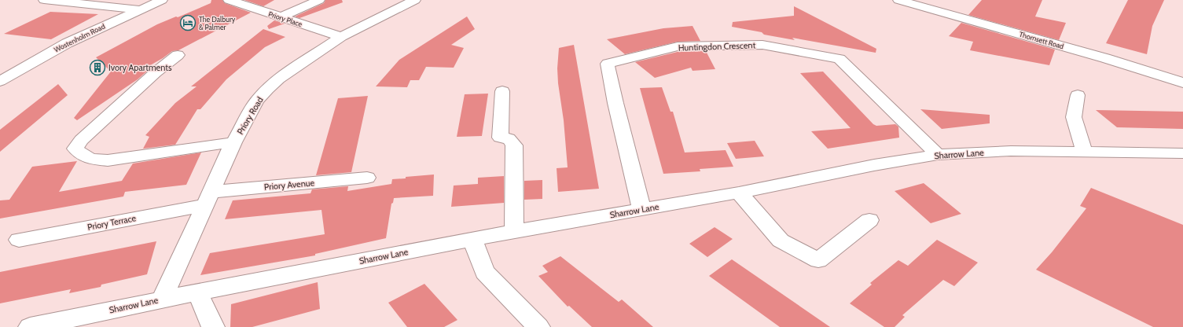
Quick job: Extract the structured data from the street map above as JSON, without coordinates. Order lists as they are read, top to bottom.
{
  "streets": {
    "street": [
      "Priory Place",
      "Wostenholm Road",
      "Thornsett Road",
      "Huntingdon Crescent",
      "Priory Road",
      "Sharrow Lane",
      "Priory Avenue",
      "Priory Terrace"
    ]
  },
  "crossings": [
    ["Priory Place", "Priory Road"],
    ["Huntingdon Crescent", "Sharrow Lane"],
    ["Priory Road", "Sharrow Lane"],
    ["Priory Road", "Priory Avenue"],
    ["Priory Road", "Priory Terrace"],
    ["Priory Avenue", "Priory Terrace"]
  ],
  "places": {
    "hotel": ["The Dalbury & Palmer"],
    "building": ["Ivory Apartments"]
  }
}
